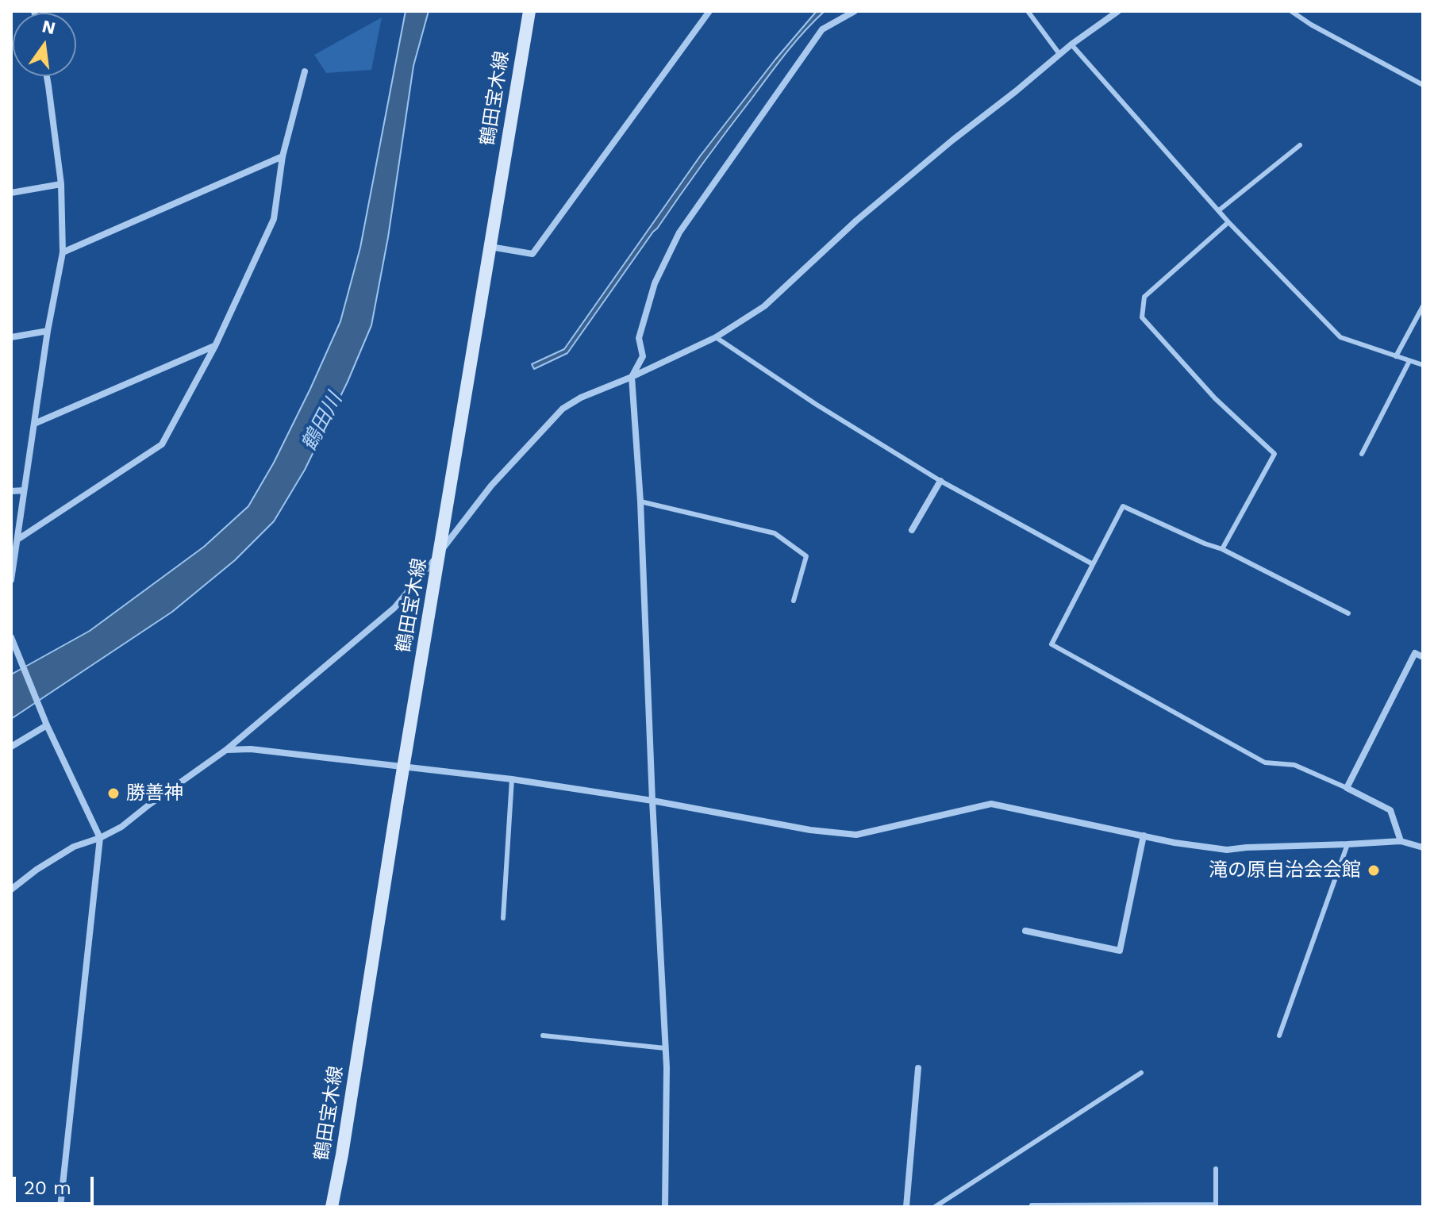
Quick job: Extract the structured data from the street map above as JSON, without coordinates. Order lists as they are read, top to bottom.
{
  "streets": {
    "street": ["鶴田宝木線"]
  },
  "water": ["鶴田川"],
  "places": ["勝善神", "滝の原自治会会館"],
  "scale_bar": "20 m",
  "north": "top"
}
